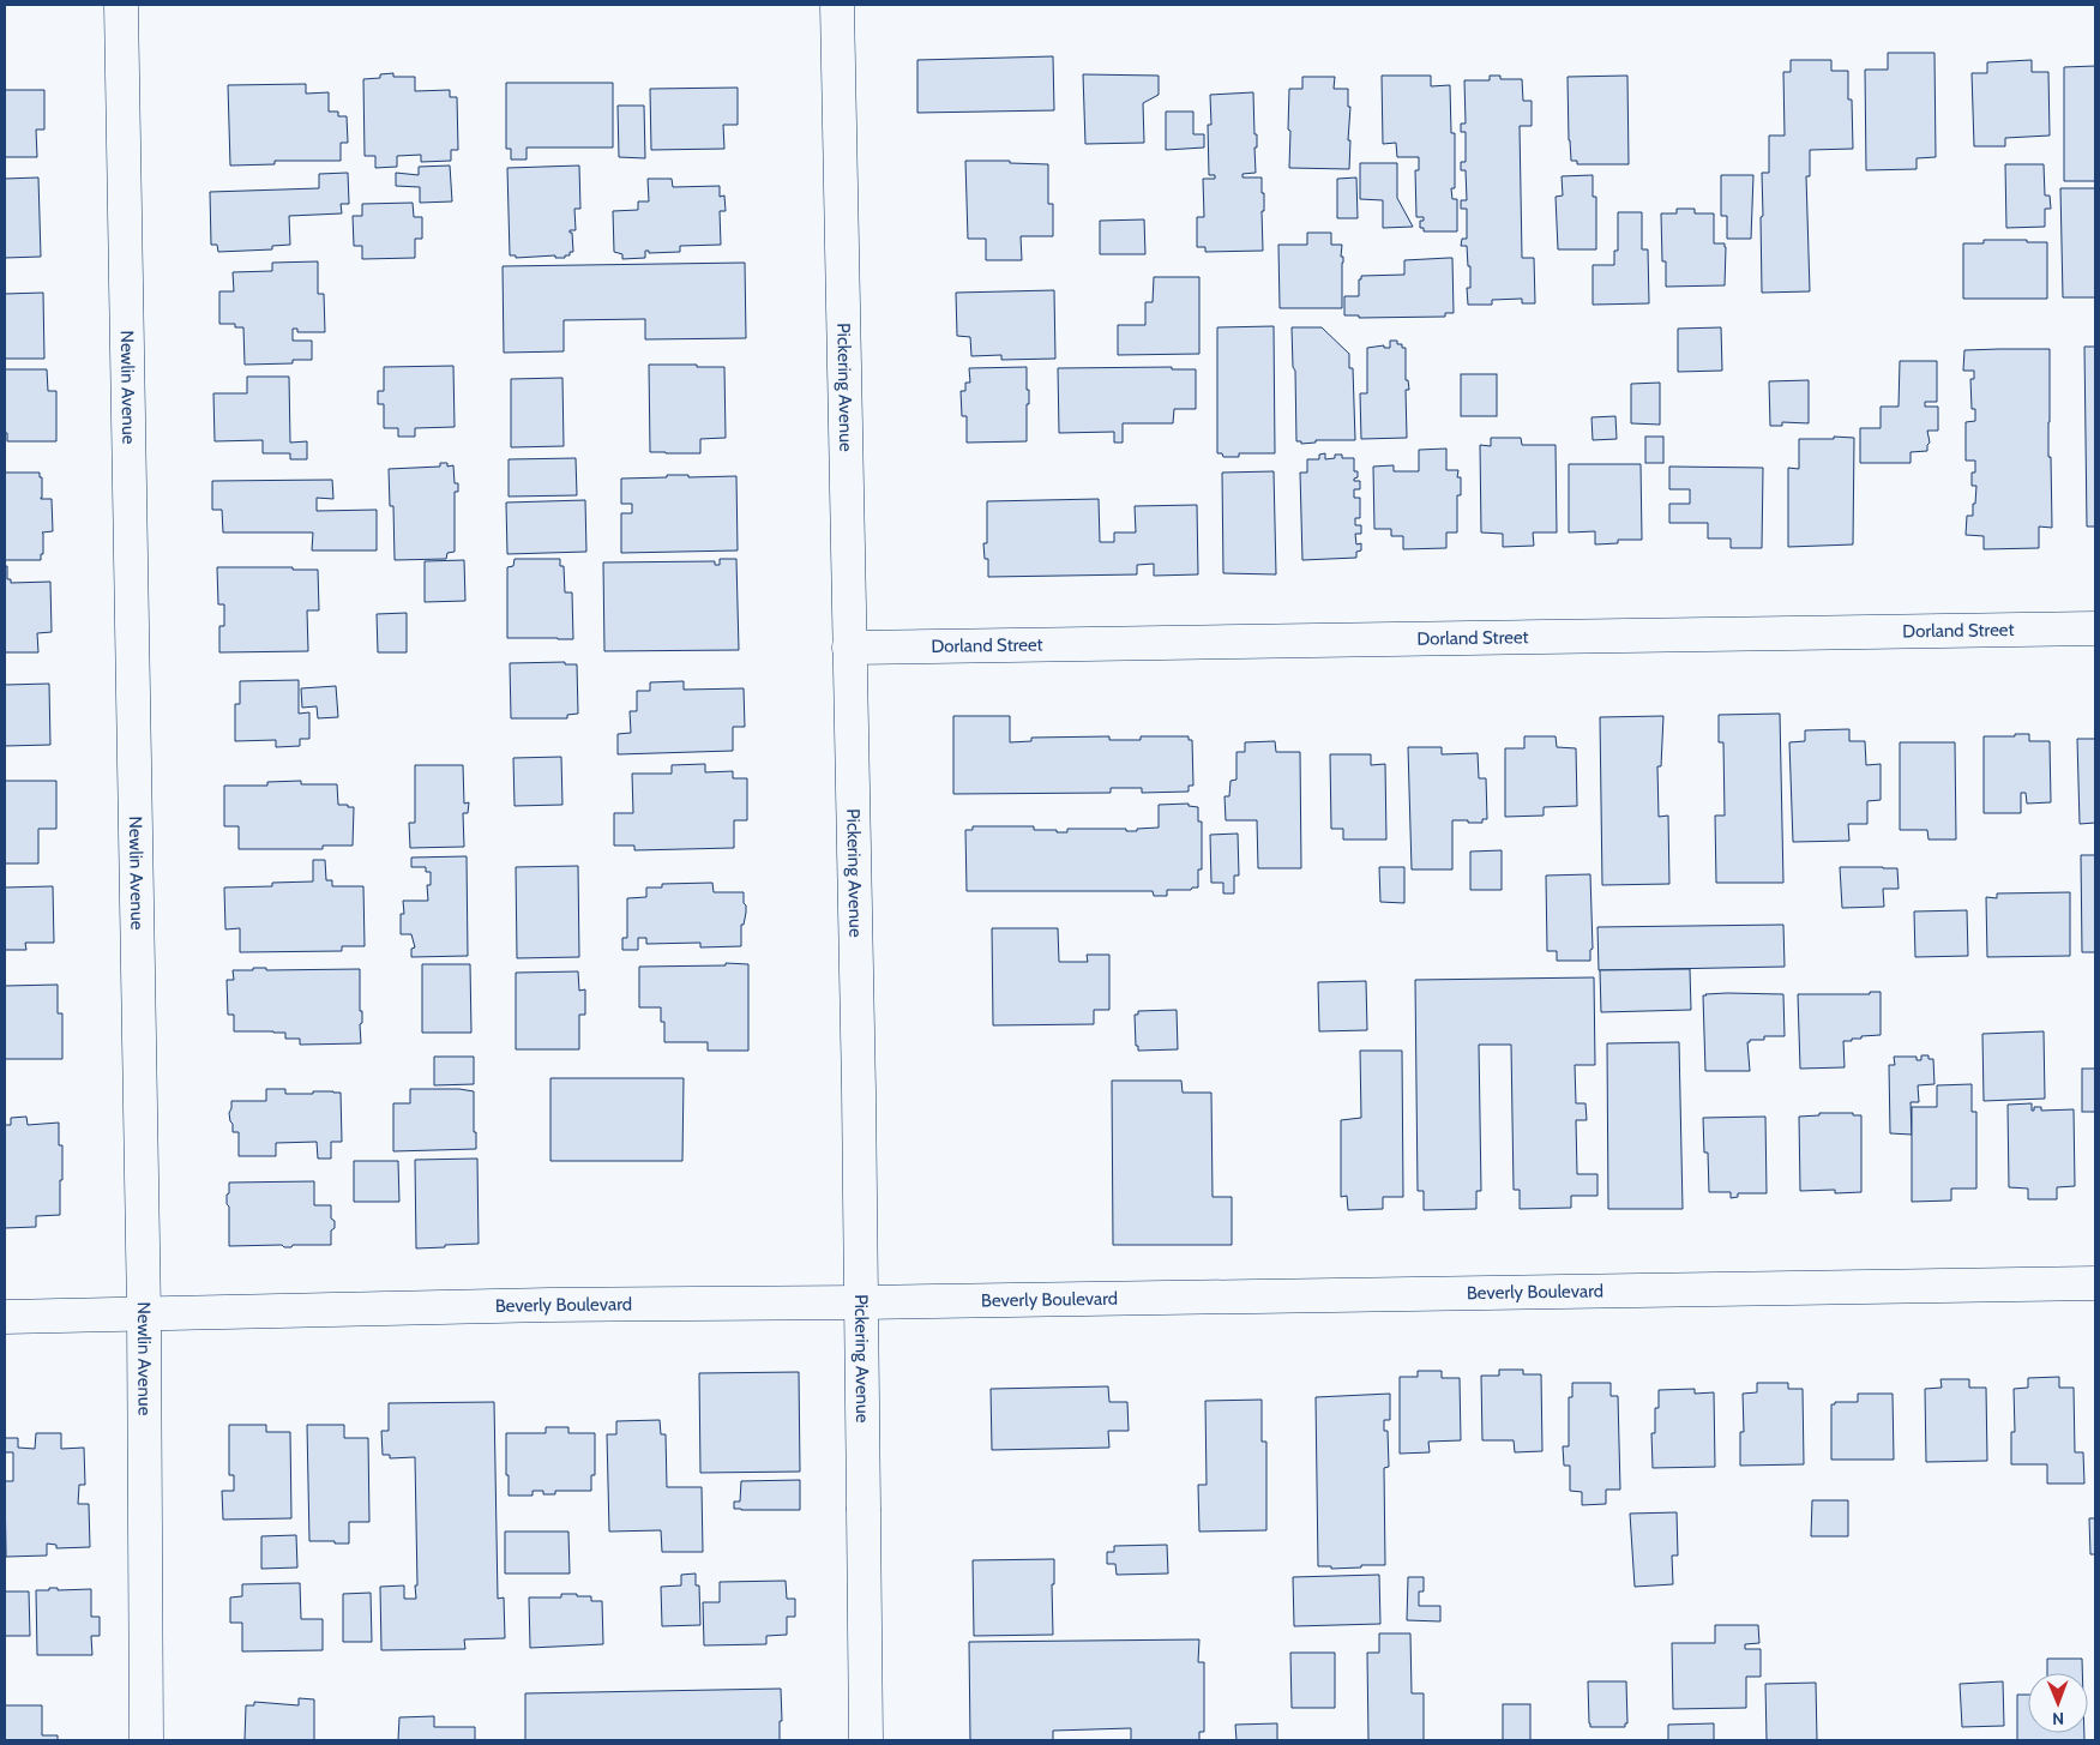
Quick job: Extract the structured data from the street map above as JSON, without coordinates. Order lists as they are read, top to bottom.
{
  "streets": {
    "street": [
      "Newlin Avenue",
      "Pickering Avenue",
      "Dorland Street",
      "Beverly Boulevard"
    ]
  },
  "crossings": [
    ["Newlin Avenue", "Beverly Boulevard"],
    ["Pickering Avenue", "Dorland Street"],
    ["Pickering Avenue", "Beverly Boulevard"]
  ],
  "north": "bottom"
}
